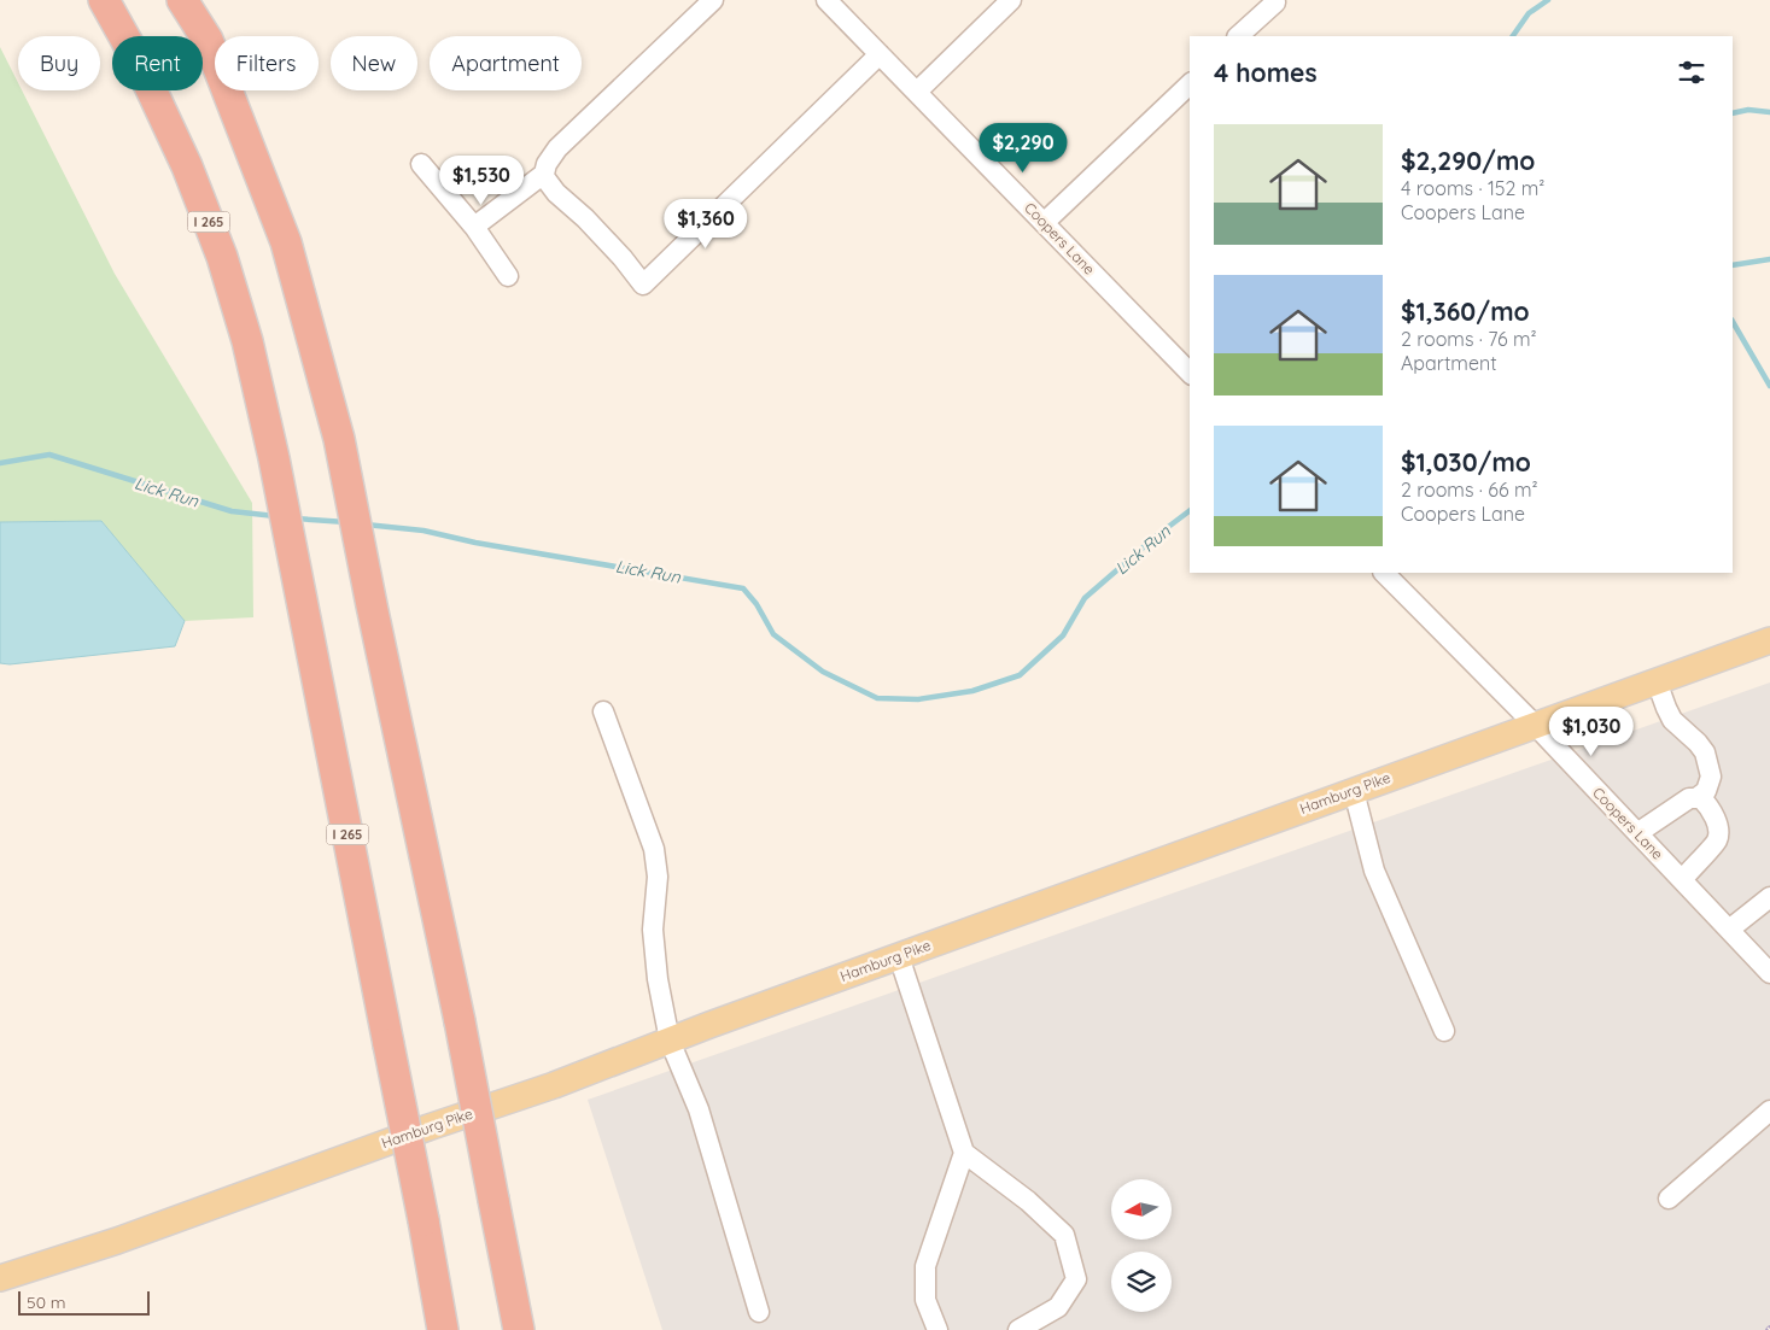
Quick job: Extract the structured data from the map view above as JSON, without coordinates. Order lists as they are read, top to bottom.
{
  "streets": {
    "highway": ["I 265"],
    "main road": ["Hamburg Pike"],
    "street": ["Coopers Lane"]
  },
  "crossings": [
    ["Coopers Lane", "Hamburg Pike"]
  ],
  "water": ["Lick Run"],
  "scale_bar": "50 m",
  "north": "left",
  "page": {
    "chip": [
      "Buy",
      "Rent",
      "Filters",
      "New",
      "Apartment"
    ],
    "heading": "4 homes",
    "list": [
      {
        "name": "$2,290/mo",
        "note": "4 rooms · 152 m² · Coopers Lane"
      },
      {
        "name": "$1,360/mo",
        "note": "2 rooms · 76 m² · Apartment"
      },
      {
        "name": "$1,030/mo",
        "note": "2 rooms · 66 m² · Coopers Lane"
      }
    ],
    "price": [
      "$2,290",
      "$1,530",
      "$1,360",
      "$1,030"
    ],
    "scale": "50 m"
  }
}
